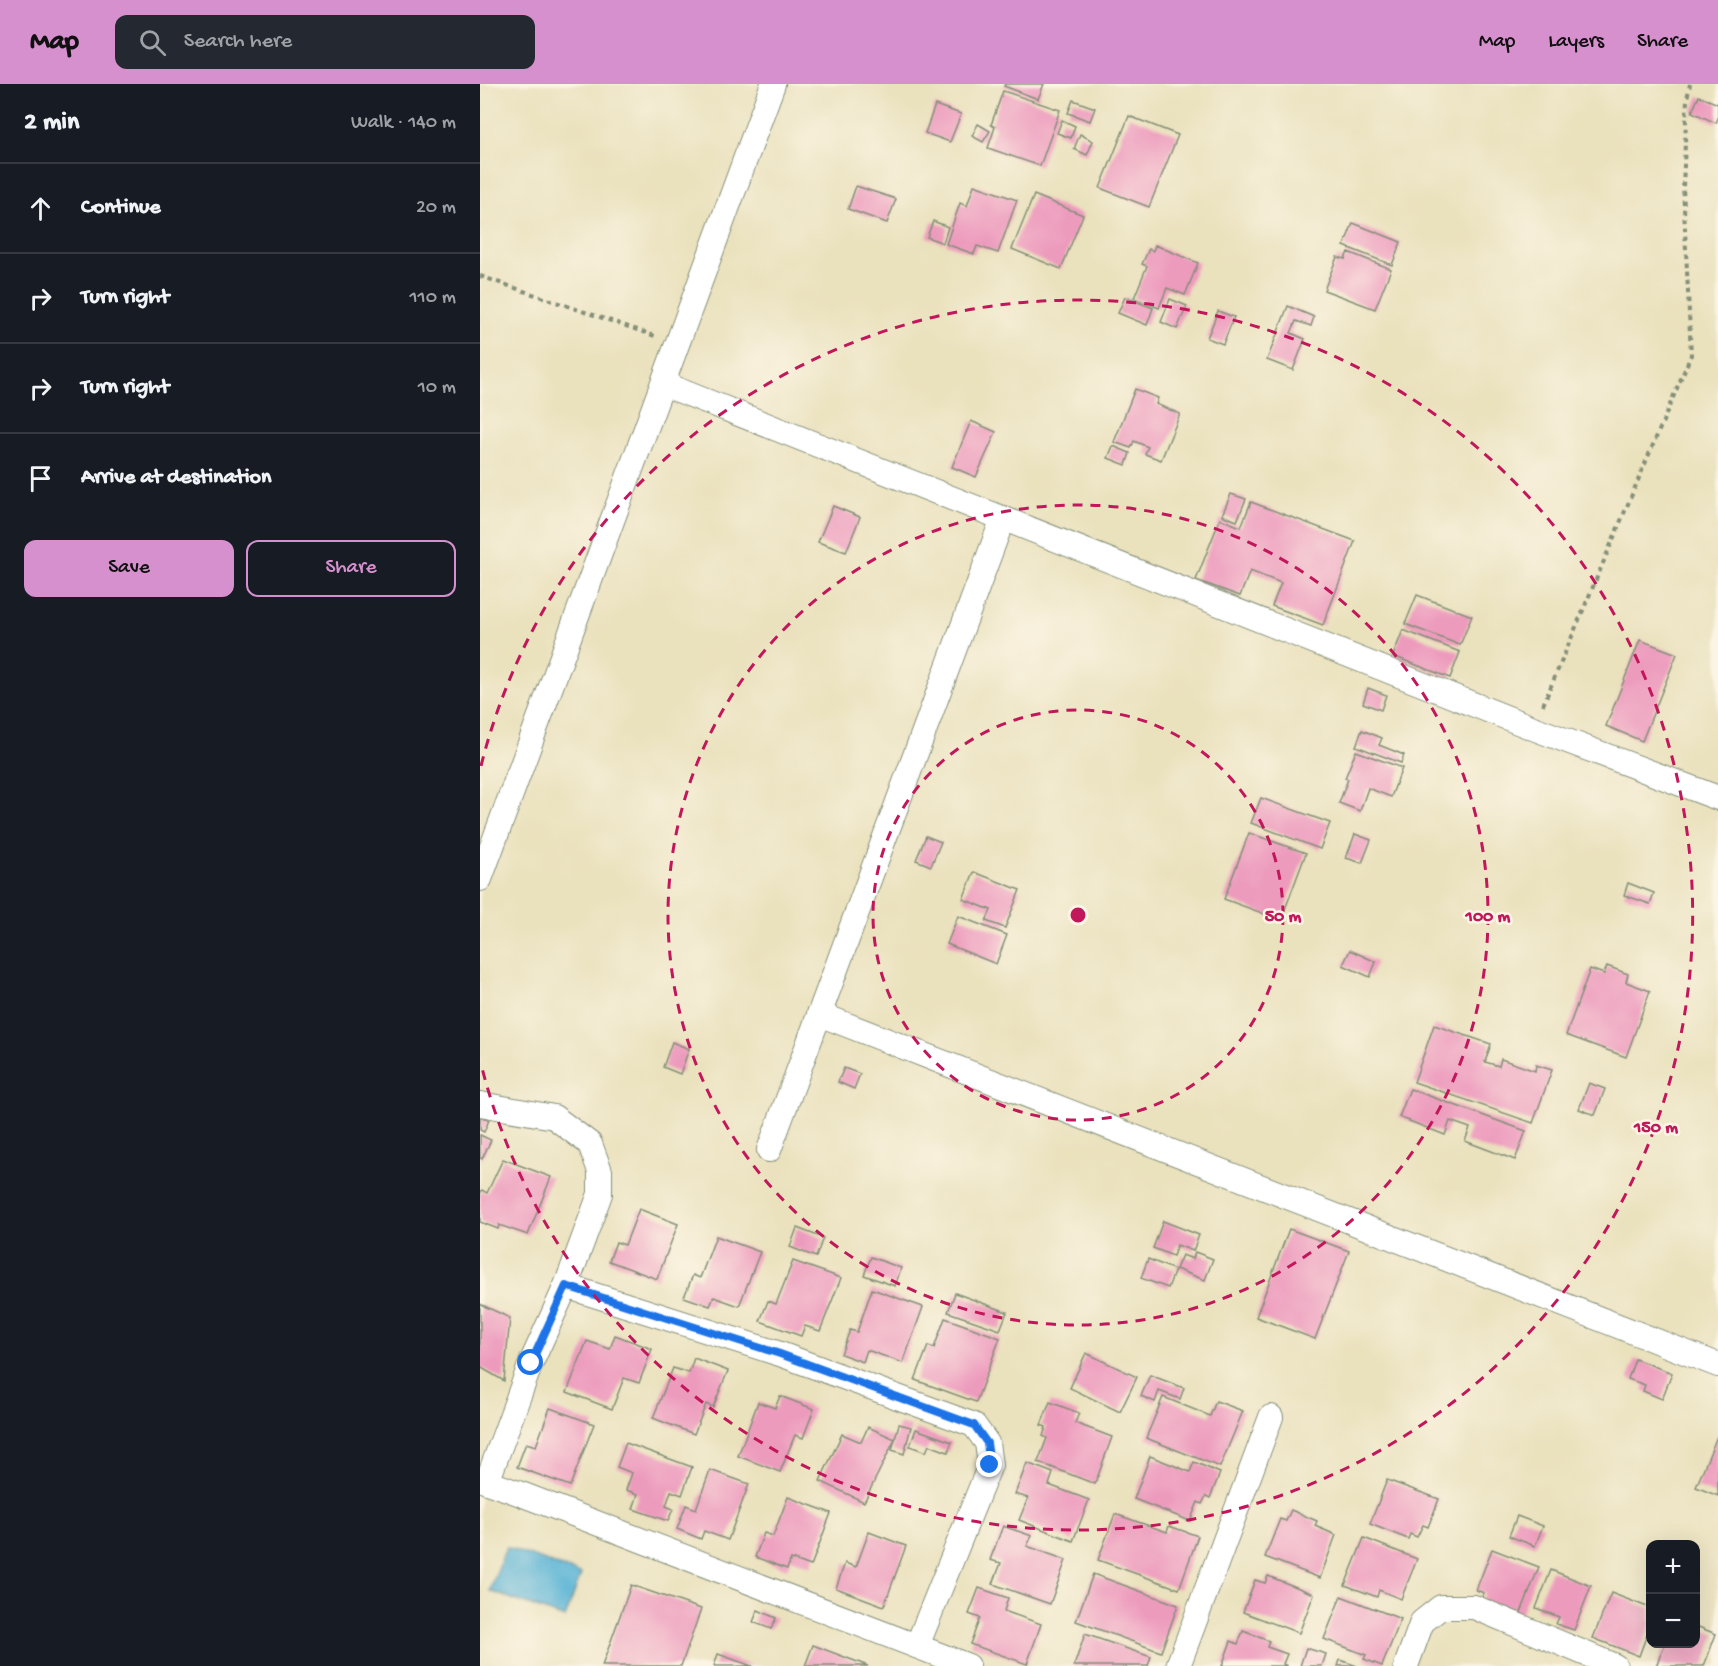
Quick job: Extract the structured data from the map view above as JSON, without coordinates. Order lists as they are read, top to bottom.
{
  "page": {
    "header": "Map",
    "search": "Search here",
    "nav": ["Map", "Layers", "Share"],
    "heading": ["2 min", "Walk · 140 m"],
    "list": [
      ["Continue", "20 m"],
      ["Turn right", "110 m"],
      ["Turn right", "10 m"],
      "Arrive at destination"
    ],
    "buttons": ["Save", "Share"],
    "map_buttons": ["+", "−"]
  },
  "rings": ["50 m", "100 m", "150 m"]
}
